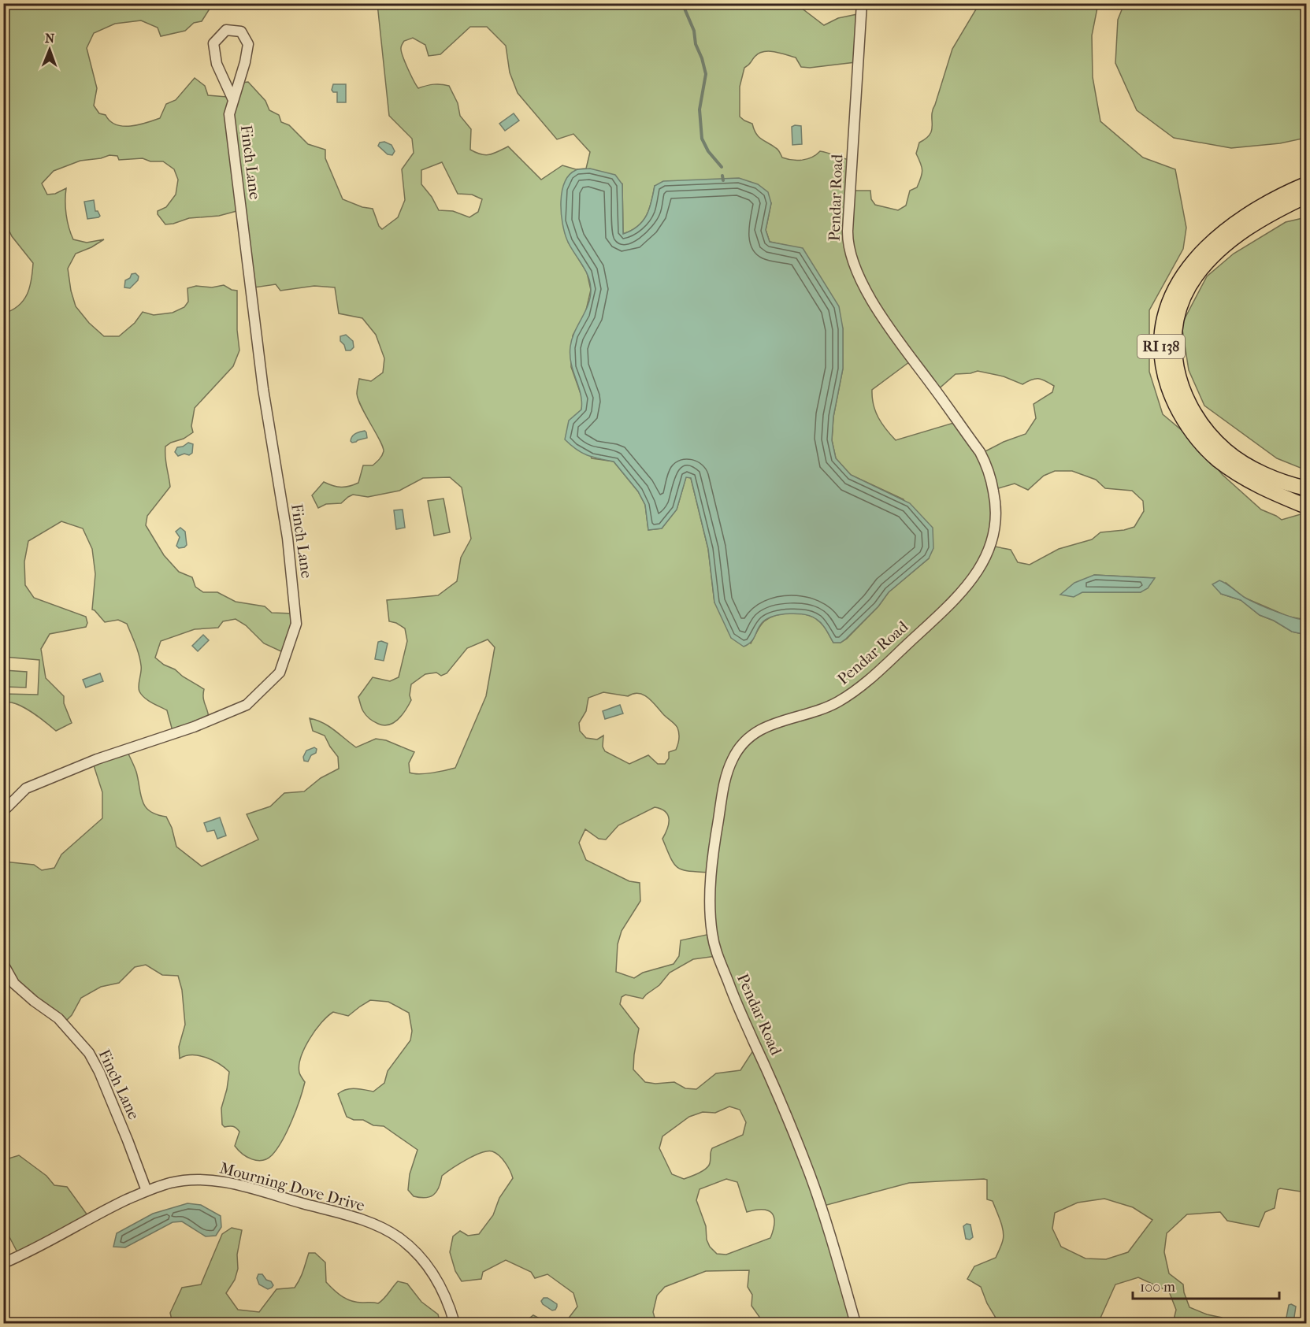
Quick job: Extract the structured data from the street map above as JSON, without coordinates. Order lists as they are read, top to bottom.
{
  "streets": {
    "highway": ["RI 138"],
    "street": ["Finch Lane", "Pendar Road", "Mourning Dove Drive"]
  },
  "crossings": [
    ["Finch Lane", "Mourning Dove Drive"]
  ],
  "scale_bar": "100 m",
  "north": "top"
}
